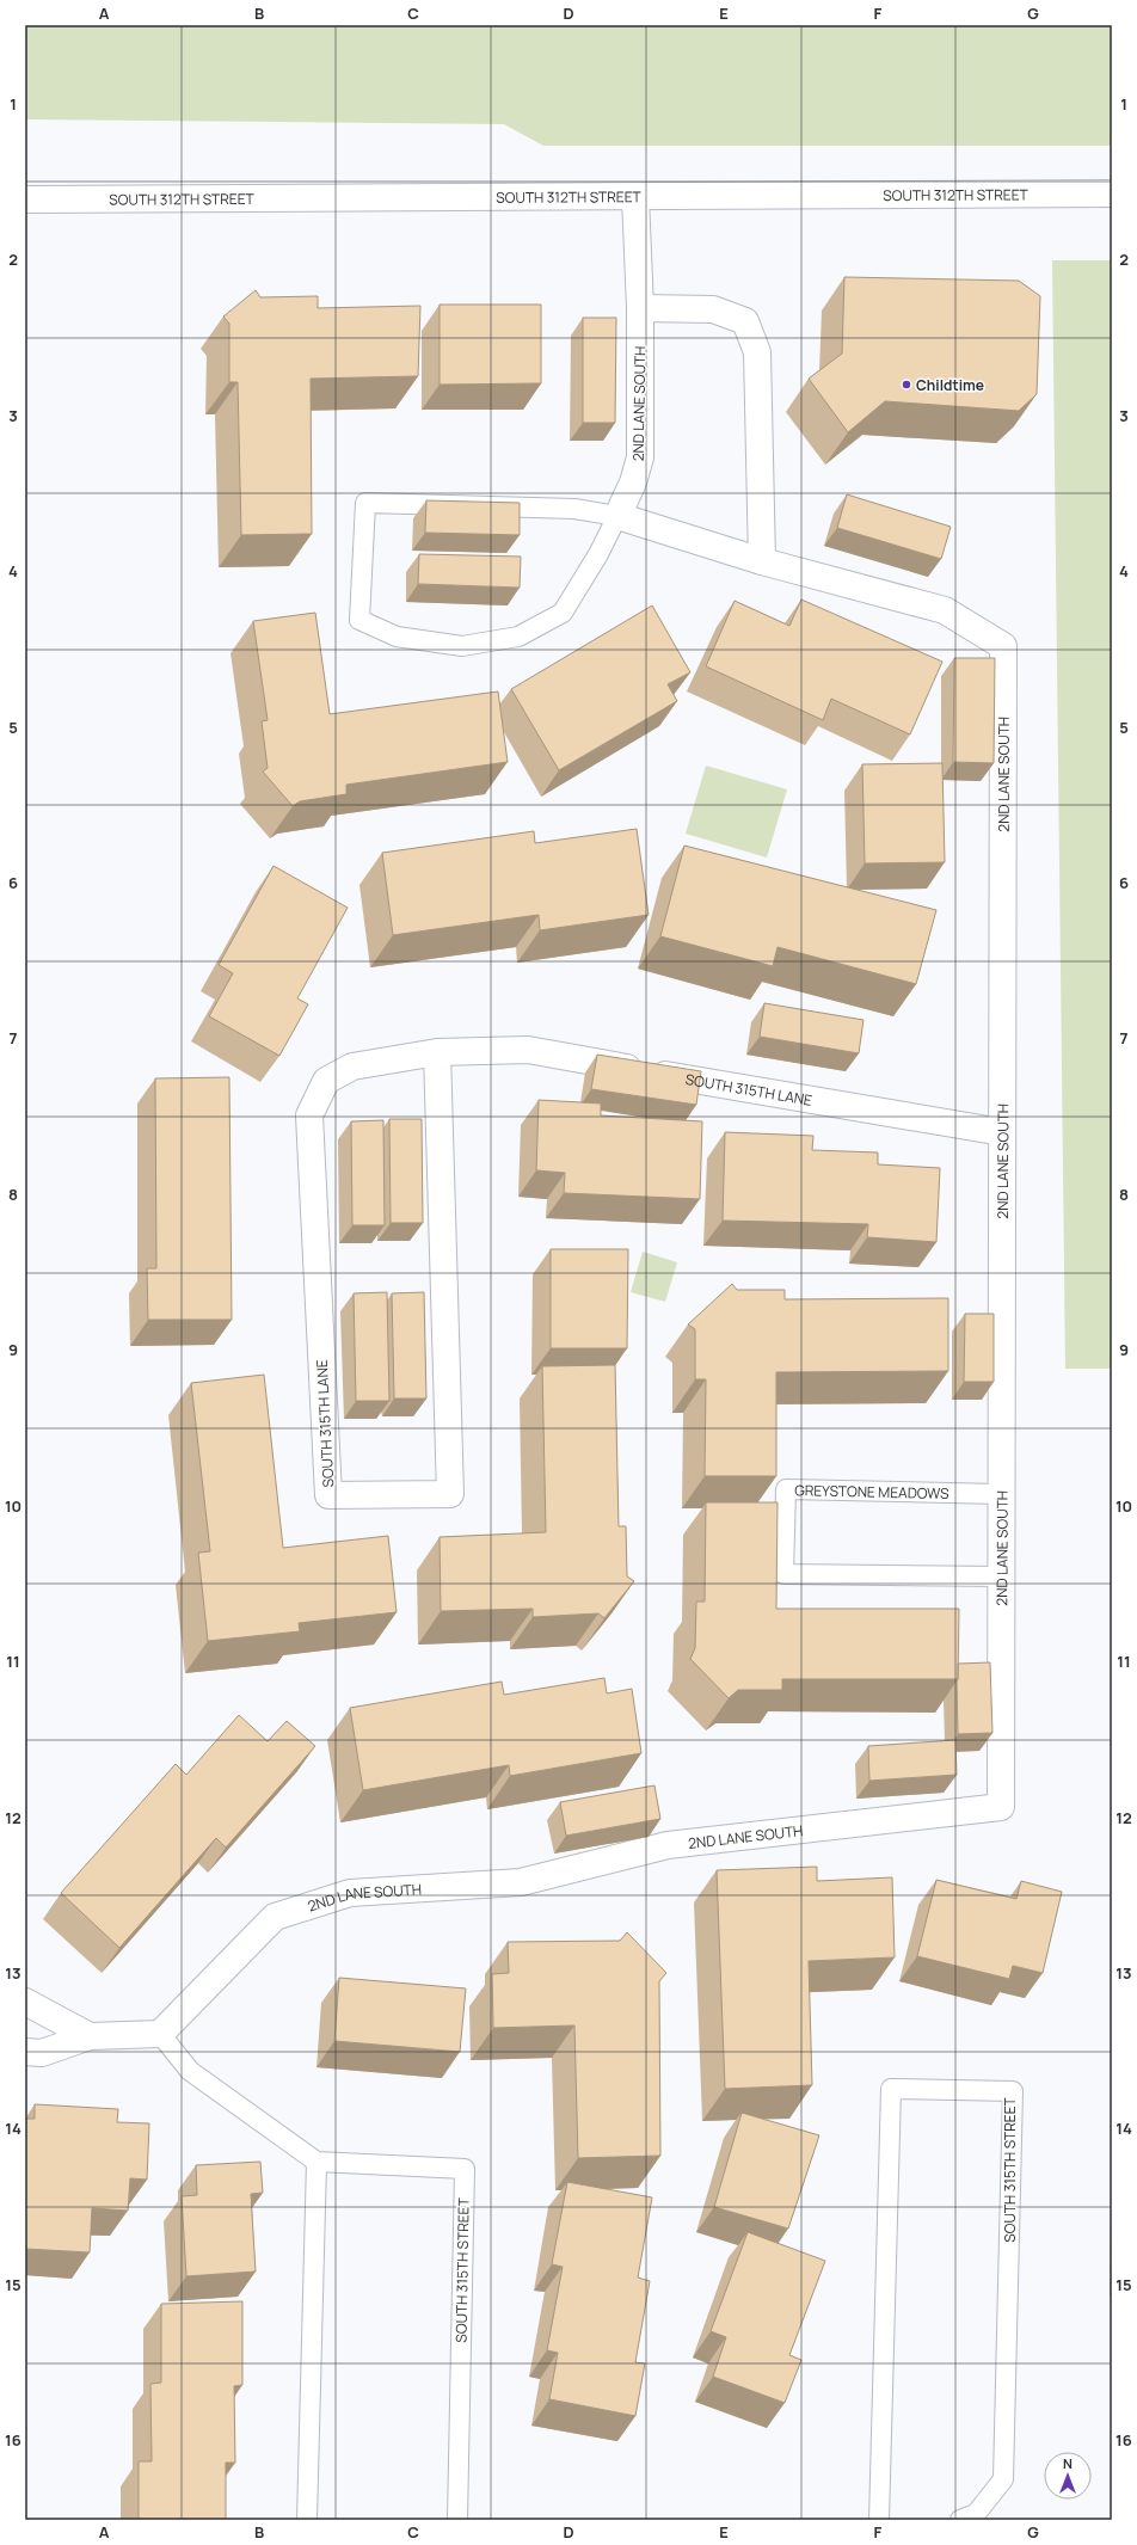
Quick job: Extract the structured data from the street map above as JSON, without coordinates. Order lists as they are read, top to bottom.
{
  "streets": {
    "street": ["SOUTH 312TH STREET", "2ND LANE SOUTH", "SOUTH 315TH LANE"],
    "lane": ["GREYSTONE MEADOWS", "SOUTH 315TH STREET"]
  },
  "crossings": [
    ["SOUTH 312TH STREET", "2ND LANE SOUTH"],
    ["2ND LANE SOUTH", "SOUTH 315TH LANE"],
    ["2ND LANE SOUTH", "GREYSTONE MEADOWS"]
  ],
  "places": ["Childtime"],
  "north": "top",
  "grid": {
    "columns": [
      "A",
      "B",
      "C",
      "D",
      "E",
      "F",
      "G"
    ],
    "rows": [
      "1",
      "2",
      "3",
      "4",
      "5",
      "6",
      "7",
      "8",
      "9",
      "10",
      "11",
      "12",
      "13",
      "14",
      "15",
      "16"
    ]
  }
}
